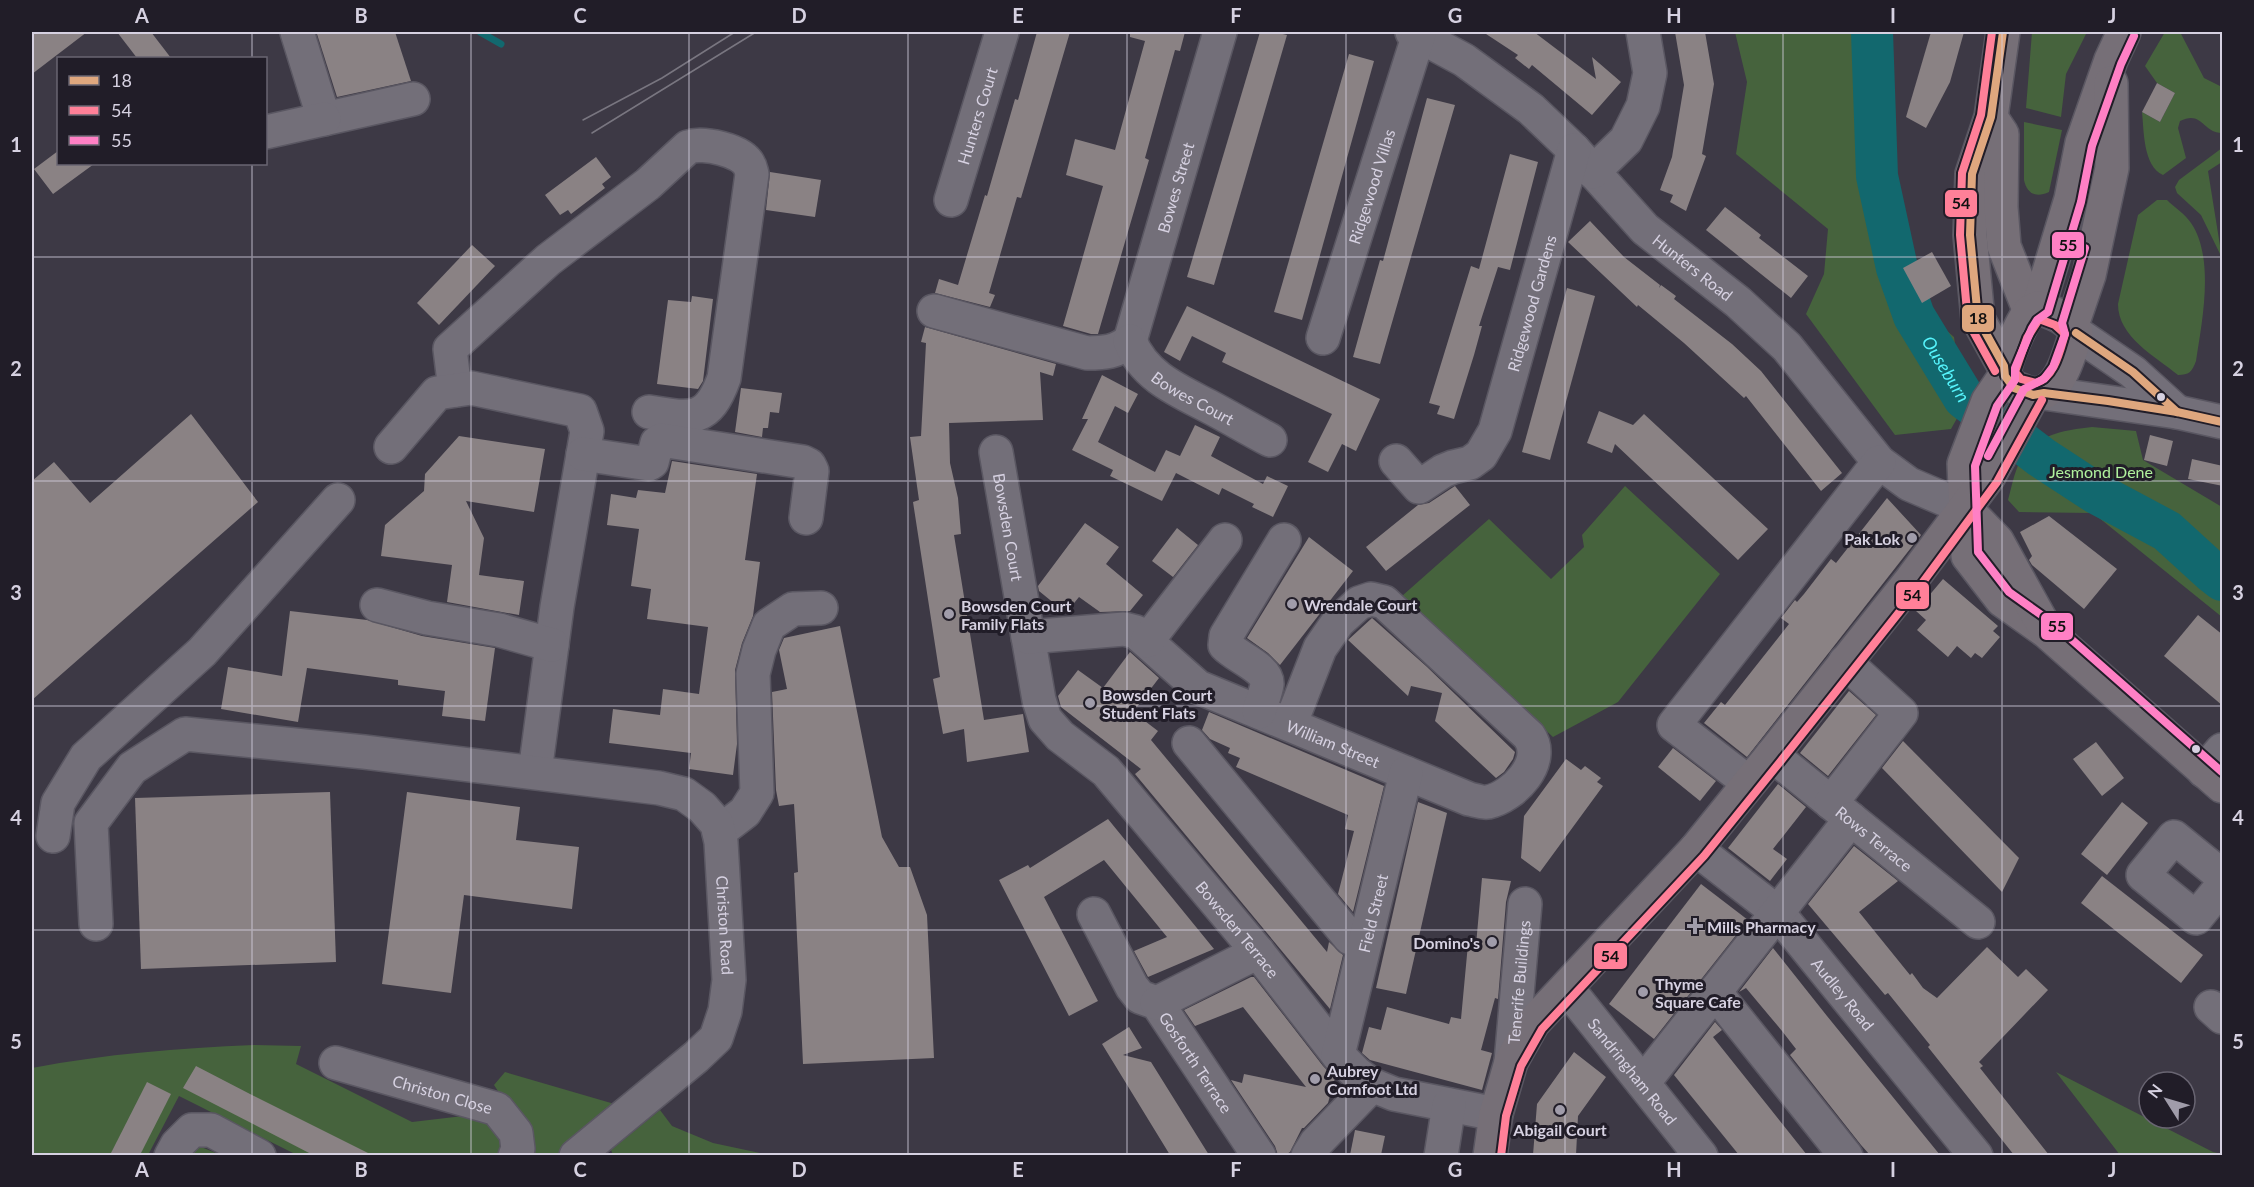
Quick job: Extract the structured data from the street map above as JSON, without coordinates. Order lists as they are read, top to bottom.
{
  "streets": {
    "street": [
      "Hunters Court",
      "Bowes Street",
      "Ridgewood Villas",
      "Hunters Road",
      "Ridgewood Gardens",
      "Bowes Court",
      "Bowsden Court",
      "William Street",
      "Rows Terrace",
      "Field Street",
      "Christon Road",
      "Bowsden Terrace",
      "Tenerife Buildings",
      "Audley Road",
      "Gosforth Terrace",
      "Sandringham Road",
      "Christon Close"
    ]
  },
  "crossings": [
    ["Bowes Street", "Bowes Court"],
    ["Ridgewood Villas", "Hunters Road"],
    ["Hunters Road", "Ridgewood Gardens"],
    ["Bowsden Court", "Bowsden Terrace"],
    ["William Street", "Field Street"],
    ["Field Street", "Bowsden Terrace"]
  ],
  "water": ["Ouseburn"],
  "parks": ["Jesmond Dene"],
  "places": {
    "other": [
      "Pak Lok",
      "Wrendale Court",
      "Bowsden Court Family Flats",
      "Bowsden Court Student Flats",
      "Domino's",
      "Thyme Square Cafe",
      "Aubrey Cornfoot Ltd",
      "Abigail Court"
    ],
    "health": ["Mills Pharmacy"]
  },
  "lines": ["transit line 18", "transit line 54", "transit line 55"],
  "legend": ["18", "54", "55"],
  "north": "top left",
  "grid": {
    "columns": [
      "A",
      "B",
      "C",
      "D",
      "E",
      "F",
      "G",
      "H",
      "I",
      "J"
    ],
    "rows": [
      "1",
      "2",
      "3",
      "4",
      "5"
    ]
  }
}
